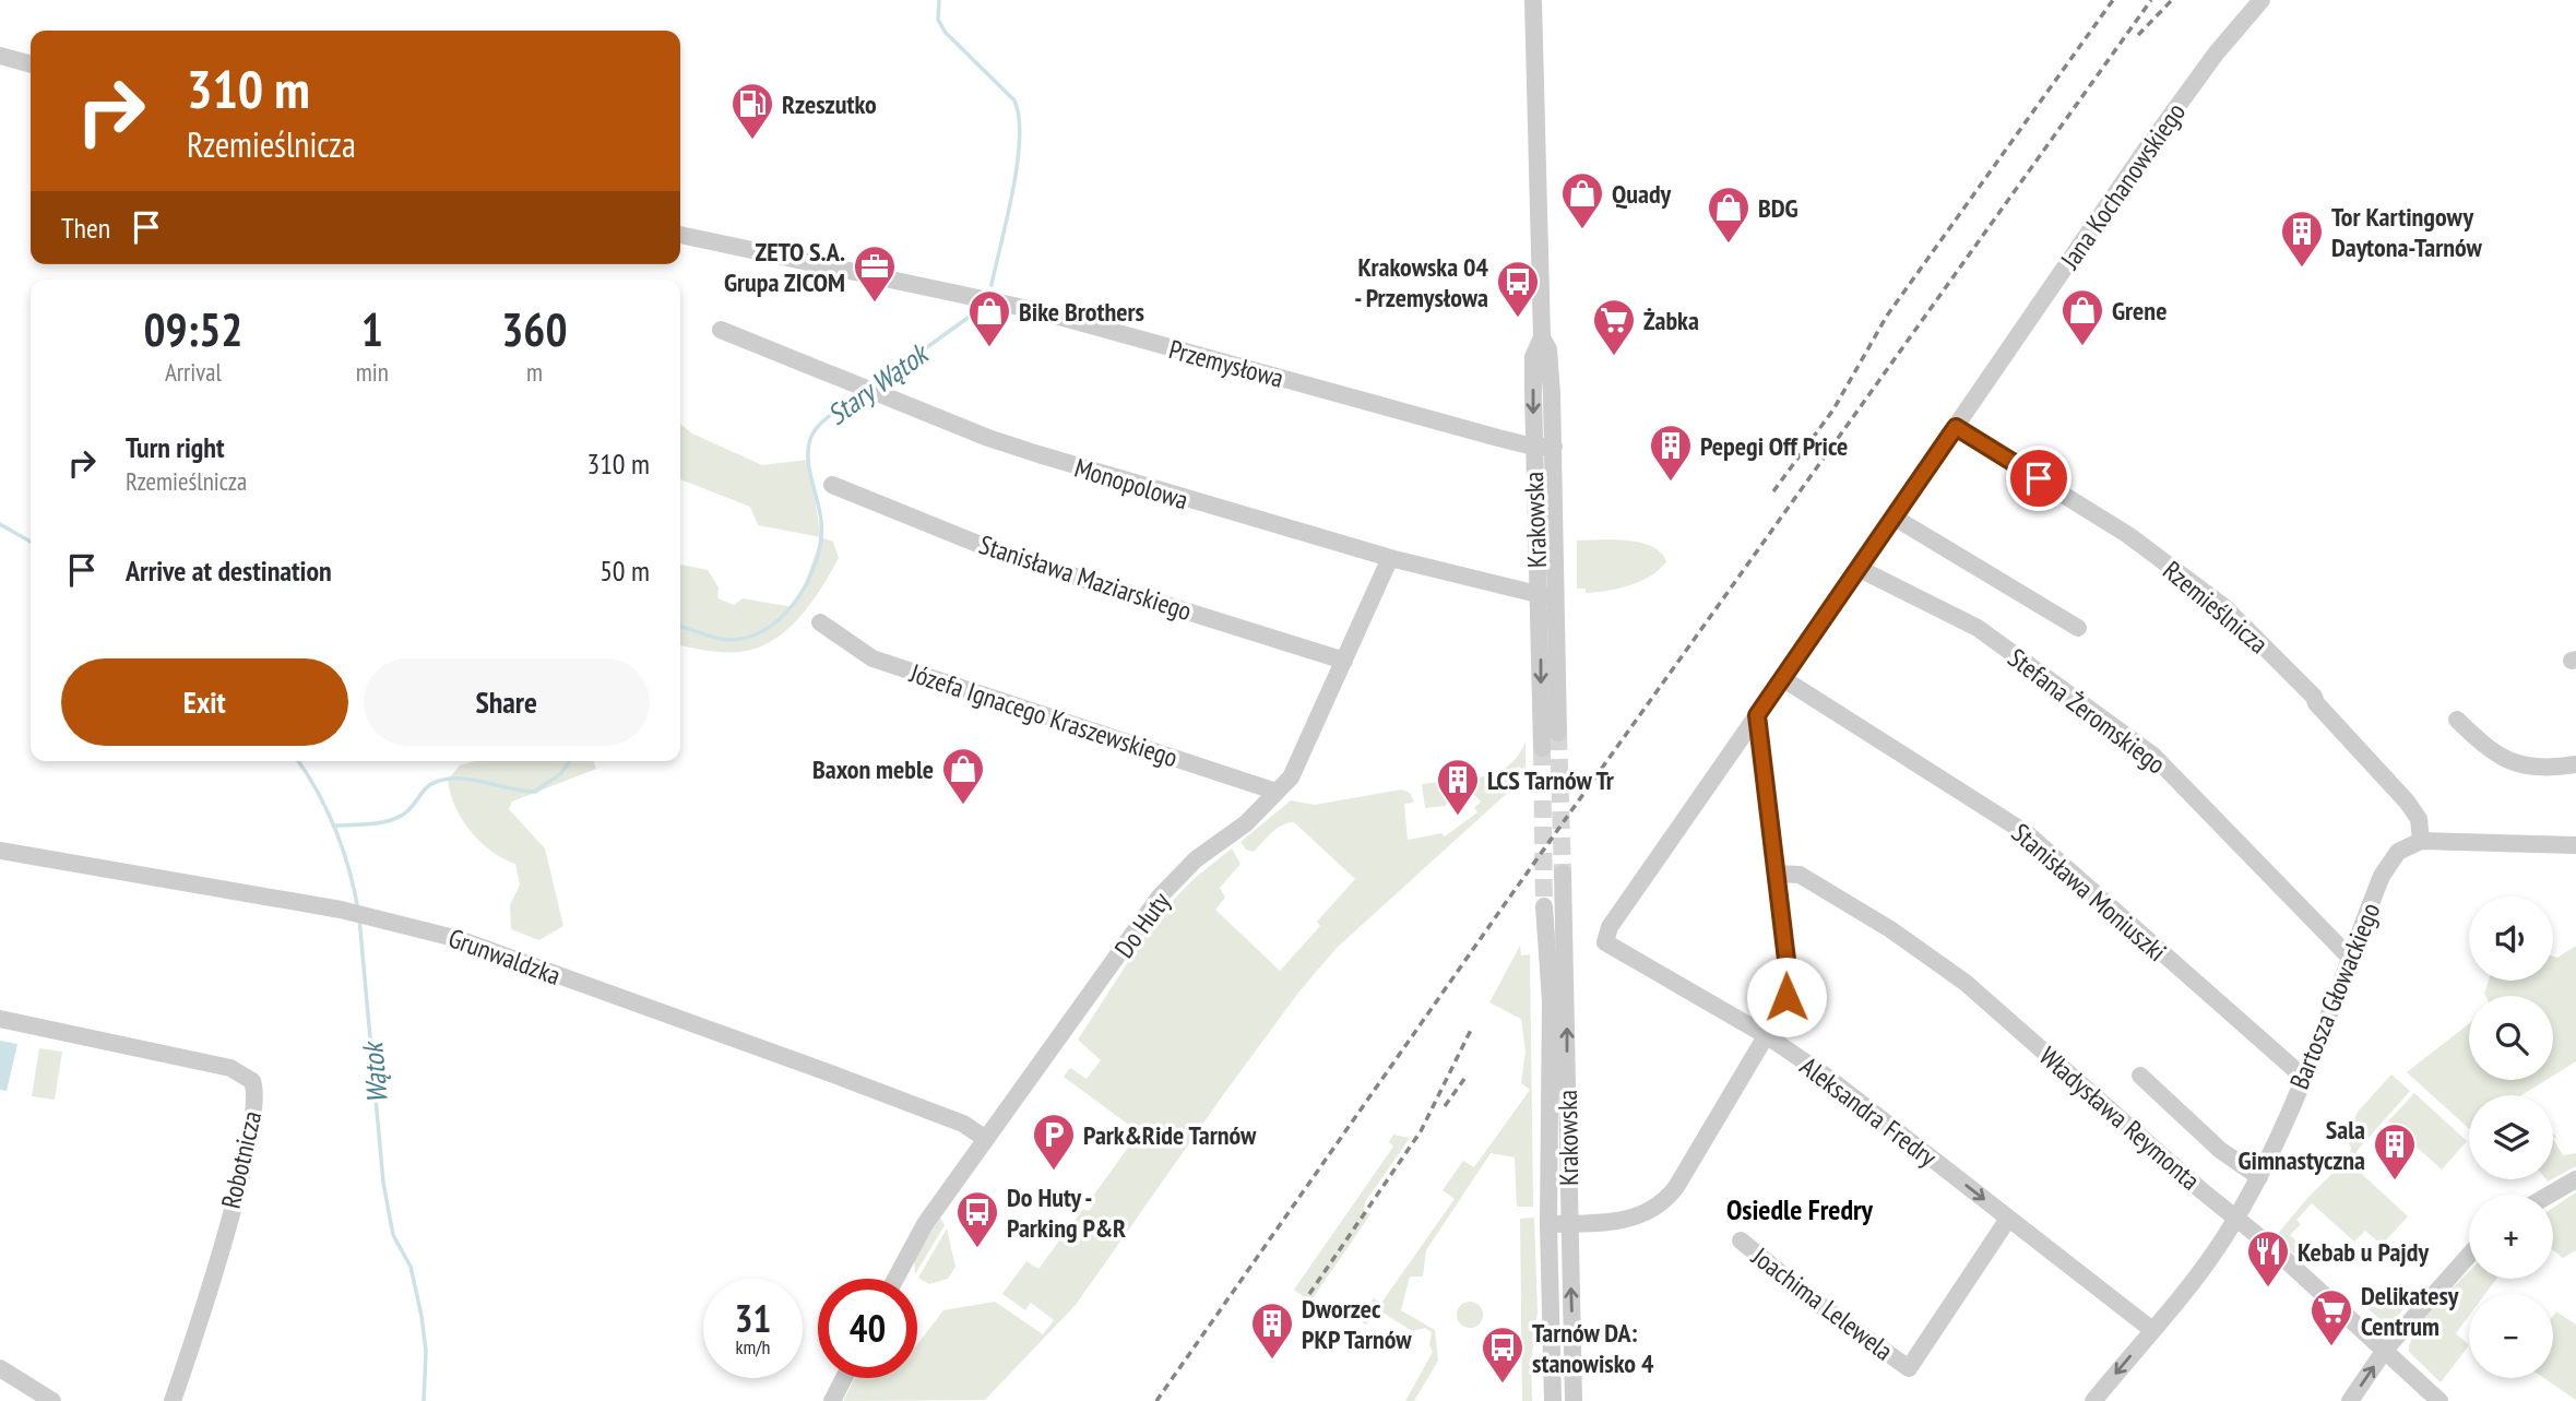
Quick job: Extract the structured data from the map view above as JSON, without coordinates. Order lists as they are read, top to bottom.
{
  "streets": {
    "street": [
      "Jana Kochanowskiego",
      "Przemysłowa",
      "Monopolowa",
      "Krakowska",
      "Stanisława Maziarskiego",
      "Rzemieślnicza",
      "Stefana Żeromskiego",
      "Józefa Ignacego Kraszewskiego",
      "Stanisława Moniuszki",
      "Do Huty",
      "Grunwaldzka",
      "Bartosza Głowackiego",
      "Aleksandra Fredry",
      "Władysława Reymonta",
      "Robotnicza",
      "Joachima Lelewela"
    ]
  },
  "crossings": [
    ["Jana Kochanowskiego", "Rzemieślnicza"],
    ["Jana Kochanowskiego", "Stefana Żeromskiego"],
    ["Jana Kochanowskiego", "Stanisława Moniuszki"],
    ["Jana Kochanowskiego", "Aleksandra Fredry"],
    ["Przemysłowa", "Krakowska"],
    ["Monopolowa", "Krakowska"],
    ["Monopolowa", "Do Huty"],
    ["Stanisława Maziarskiego", "Do Huty"],
    ["Rzemieślnicza", "Bartosza Głowackiego"],
    ["Stefana Żeromskiego", "Bartosza Głowackiego"],
    ["Józefa Ignacego Kraszewskiego", "Do Huty"],
    ["Stanisława Moniuszki", "Bartosza Głowackiego"],
    ["Do Huty", "Grunwaldzka"],
    ["Bartosza Głowackiego", "Aleksandra Fredry"],
    ["Bartosza Głowackiego", "Władysława Reymonta"],
    ["Aleksandra Fredry", "Joachima Lelewela"]
  ],
  "districts": ["Osiedle Fredry"],
  "water": ["Stary Wątok", "Wątok"],
  "places": {
    "fuel station": ["Rzeszutko"],
    "shop": [
      "Quady",
      "BDG",
      "Grene",
      "Bike Brothers",
      "Baxon meble"
    ],
    "building": [
      "Tor Kartingowy Daytona-Tarnów",
      "Pepegi Off Price",
      "LCS Tarnów Tr",
      "Sala Gimnastyczna",
      "Dworzec PKP Tarnów"
    ],
    "office": ["ZETO S.A. Grupa ZICOM"],
    "bus stop": ["Krakowska 04 - Przemysłowa", "Do Huty - Parking P&R", "Tarnów DA: stanowisko 4"],
    "supermarket": ["Żabka", "Delikatesy Centrum"],
    "parking": ["Park&Ride Tarnów"],
    "restaurant": ["Kebab u Pajdy"]
  },
  "page": {
    "turn": ["310 m", "Rzemieślnicza"],
    "then": "Then",
    "eta": [
      "09:52",
      "Arrival",
      "1",
      "min",
      "360",
      "m"
    ],
    "list": [
      {
        "name": "Turn right",
        "note": "Rzemieślnicza",
        "value": "310 m"
      },
      {
        "name": "Arrive at destination",
        "value": "50 m"
      }
    ],
    "buttons": ["Exit", "Share"],
    "map_buttons": ["+", "−"],
    "speed": "31 km/h",
    "limit": "40"
  }
}
